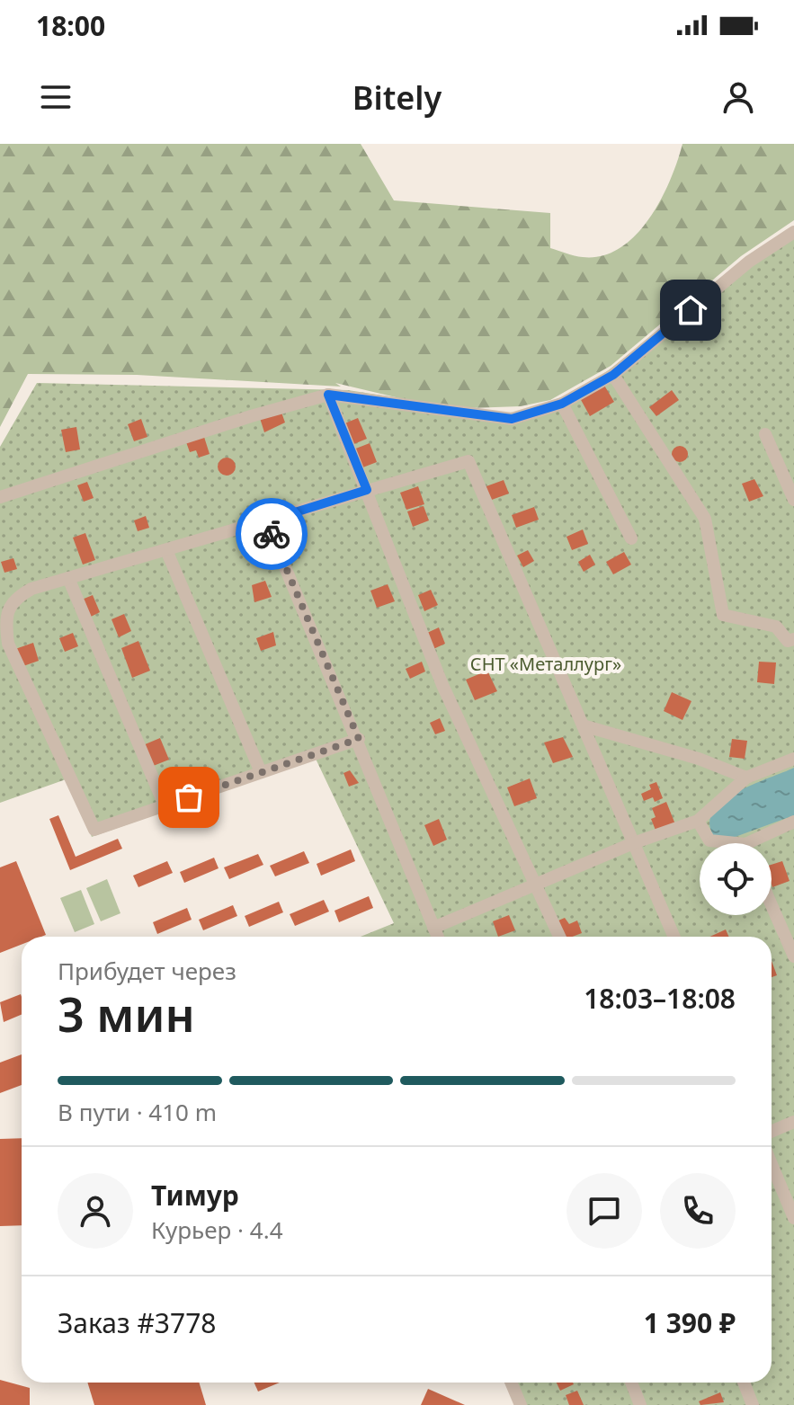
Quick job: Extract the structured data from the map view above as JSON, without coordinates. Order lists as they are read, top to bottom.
{
  "parks": ["СНТ «Металлург»"],
  "page": {
    "status": "18:00",
    "header": "Bitely",
    "heading": ["3 мин", "Прибудет через", "18:03–18:08"],
    "panel": [
      "Тимур",
      "Курьер · 4.4",
      "Заказ #3778",
      "1 390 ₽"
    ],
    "bar": "В пути · 410 m"
  }
}
